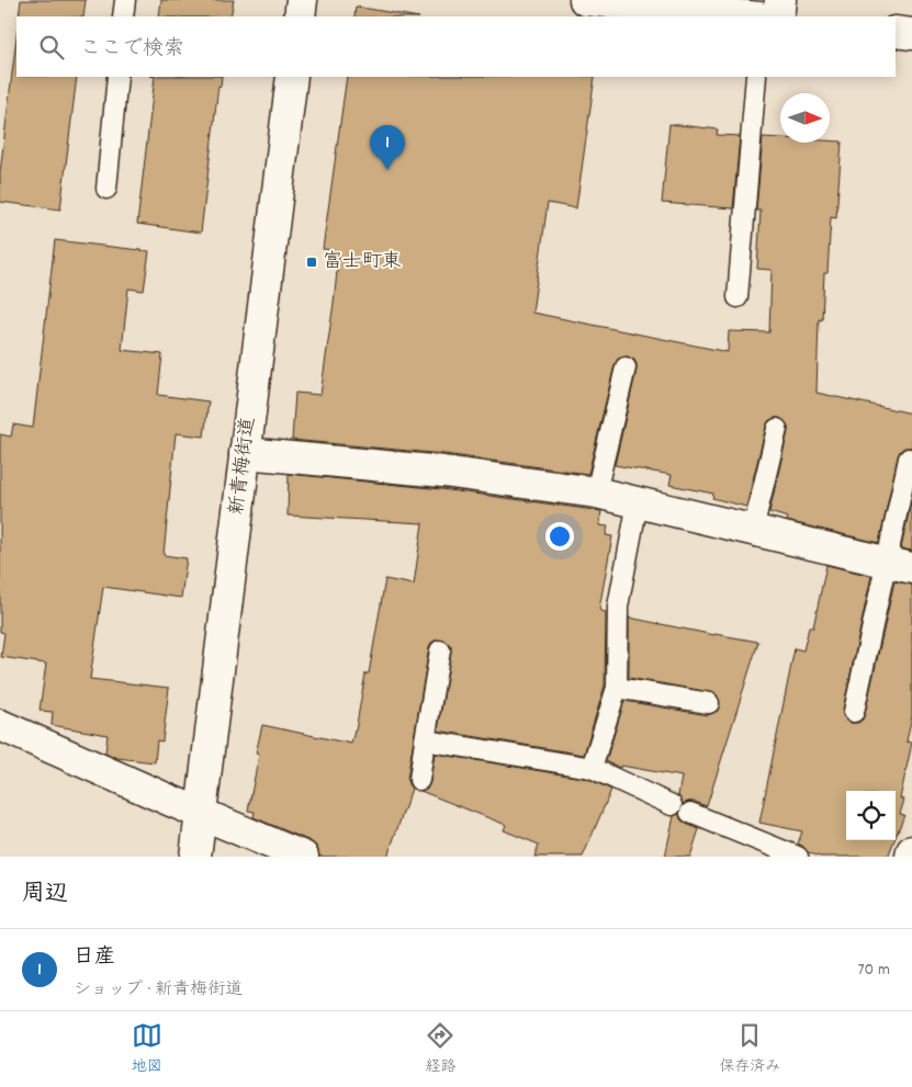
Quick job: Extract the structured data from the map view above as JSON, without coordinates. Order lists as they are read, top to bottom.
{
  "streets": {
    "street": ["新青梅街道"]
  },
  "places": {
    "transit": ["富士町東"]
  },
  "north": "right",
  "page": {
    "search": "ここで検索",
    "pins": "1",
    "heading": "周辺",
    "list": [
      {
        "mark": "1",
        "name": "日産",
        "note": "ショップ · 新青梅街道",
        "value": "70 m"
      }
    ],
    "nav": ["地図", "経路", "保存済み"]
  }
}
